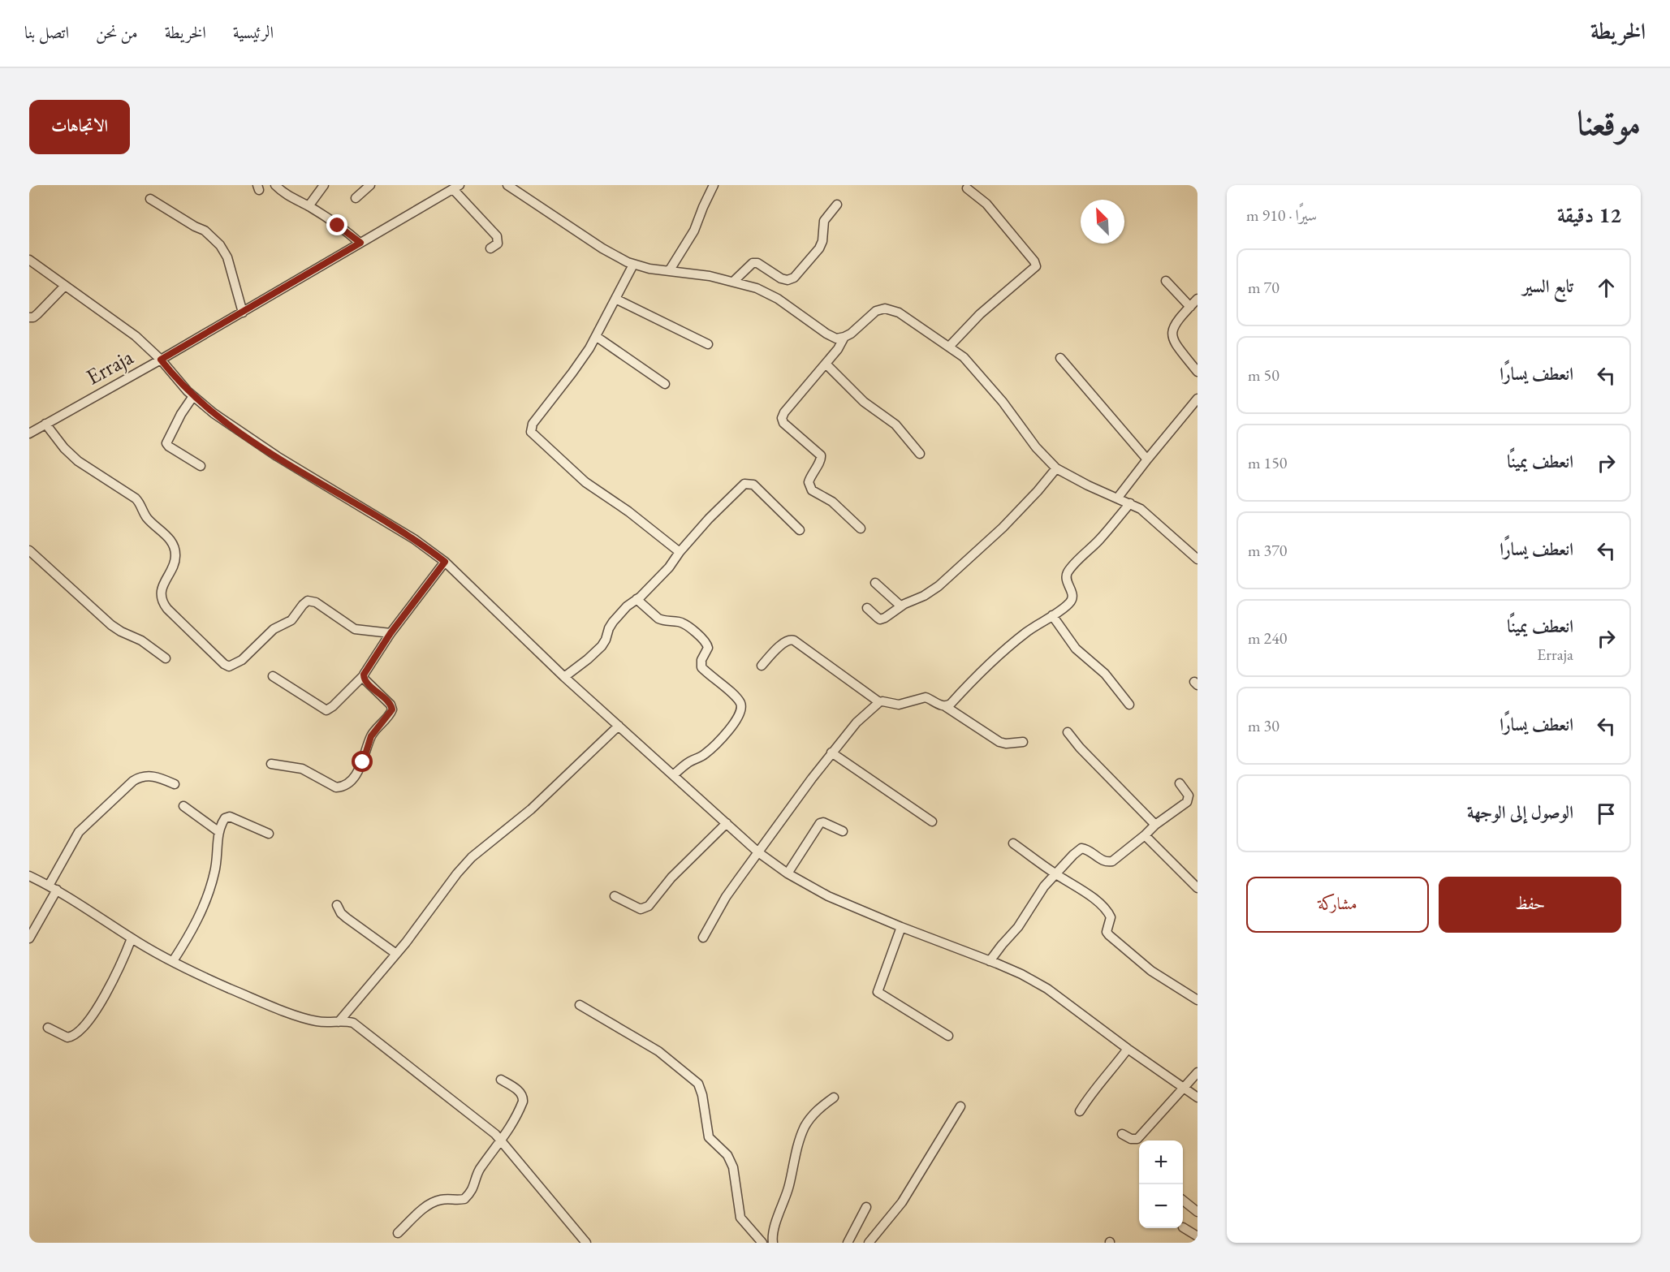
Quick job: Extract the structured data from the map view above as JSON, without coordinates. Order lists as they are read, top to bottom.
{
  "streets": {
    "street": ["Erraja"]
  },
  "north": "top left",
  "page": {
    "header": "الخريطة",
    "nav": [
      "الرئيسية",
      "الخريطة",
      "من نحن",
      "اتصل بنا"
    ],
    "title": "موقعنا",
    "buttons": [
      "الاتجاهات",
      ["حفظ", "مشاركة"]
    ],
    "heading": ["12 دقيقة", "سيرًا · 910 m"],
    "list": [
      ["تابع السير", "70 m"],
      ["انعطف يسارًا", "50 m"],
      ["انعطف يمينًا", "150 m"],
      ["انعطف يسارًا", "370 m"],
      ["انعطف يمينًا", "Erraja", "240 m"],
      ["انعطف يسارًا", "30 m"],
      "الوصول إلى الوجهة"
    ],
    "map_buttons": ["+", "−"]
  }
}
